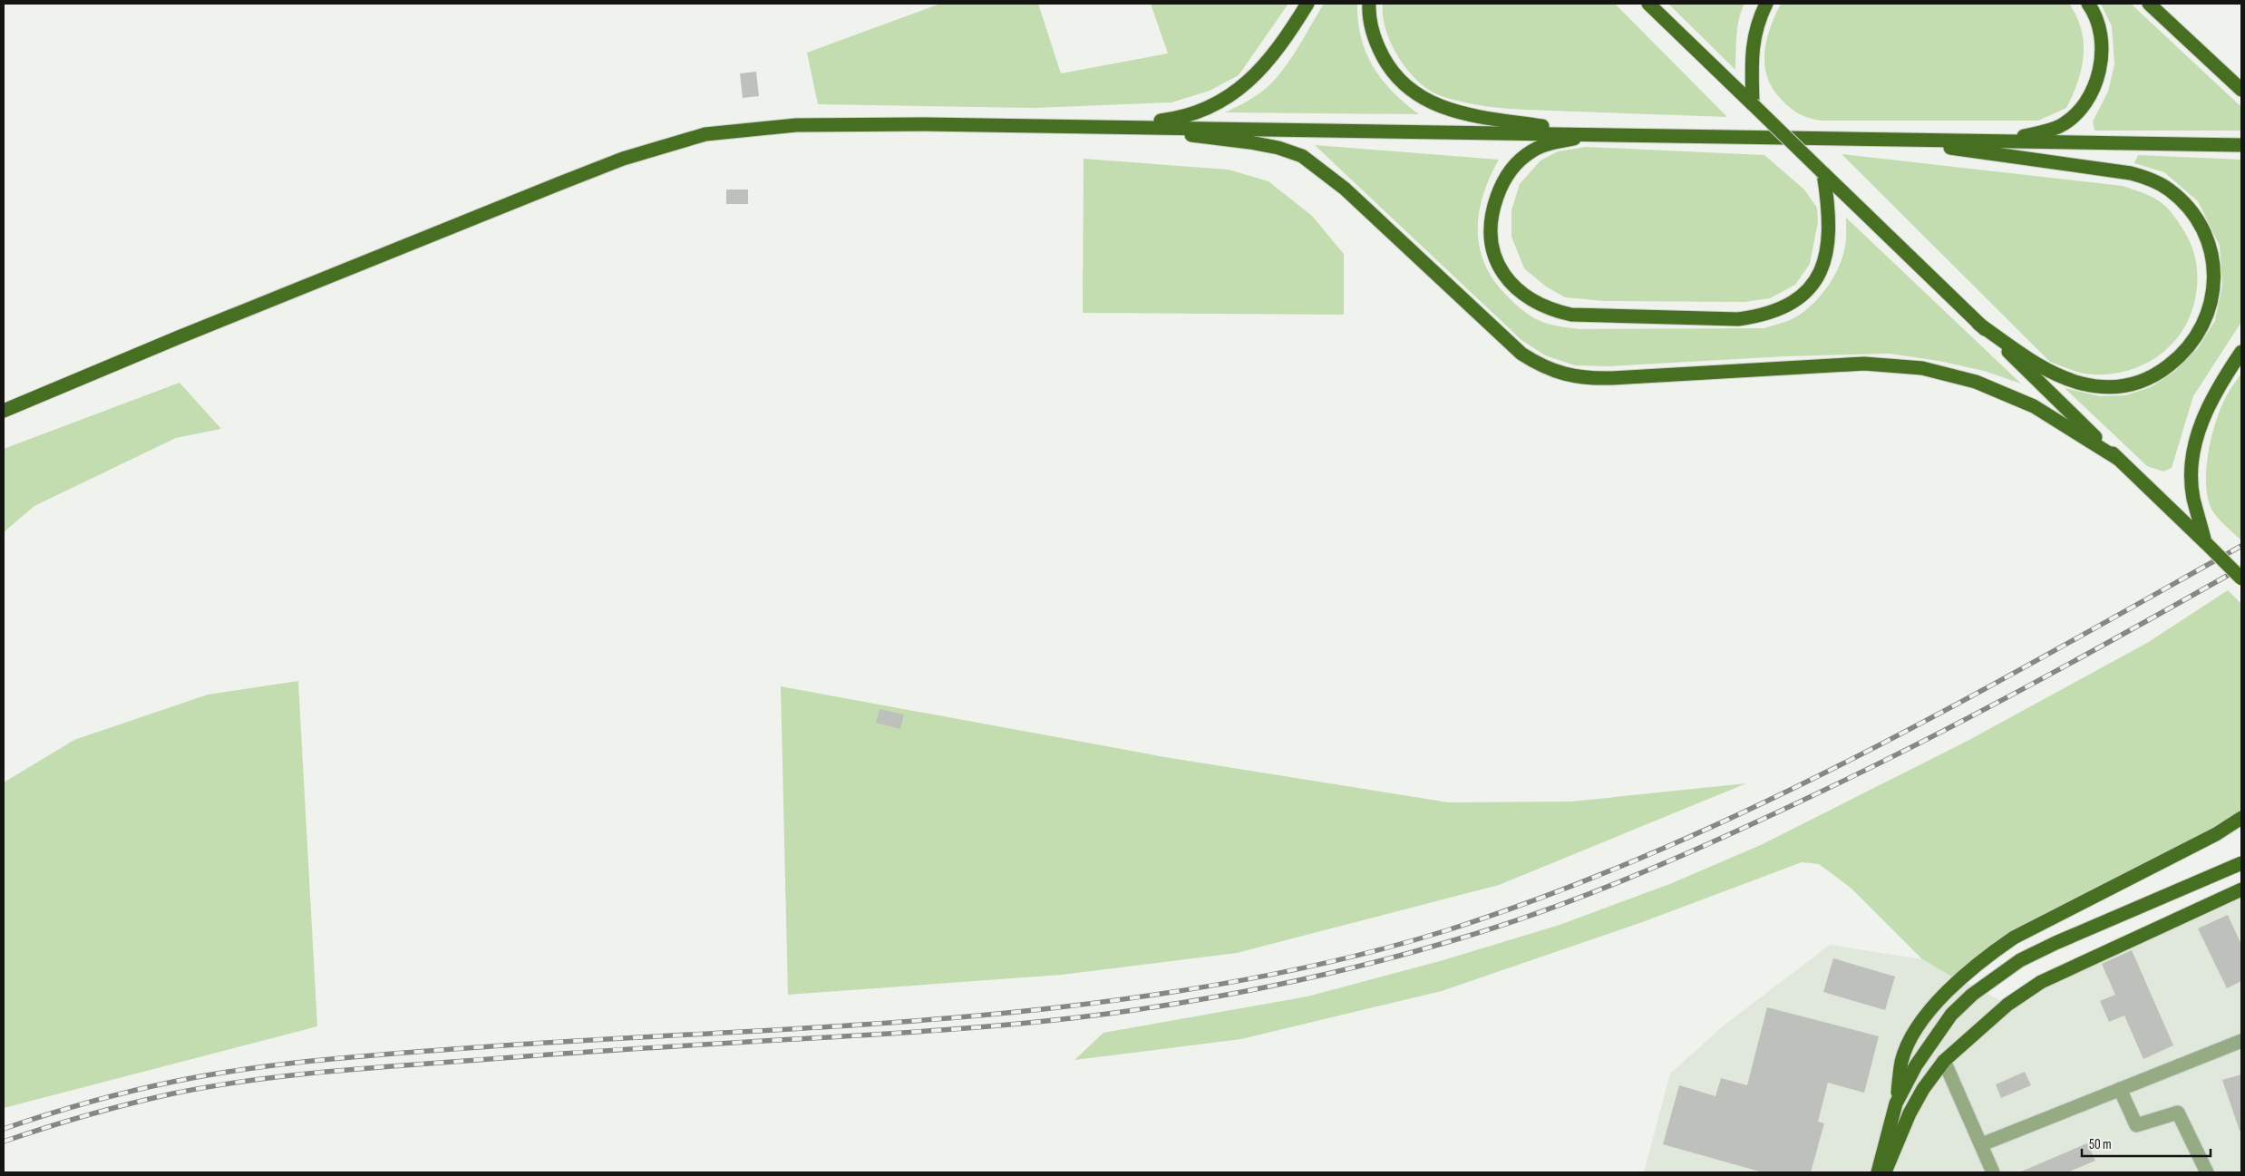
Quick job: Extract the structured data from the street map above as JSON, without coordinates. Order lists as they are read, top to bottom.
{
  "scale_bar": "50 m"
}
